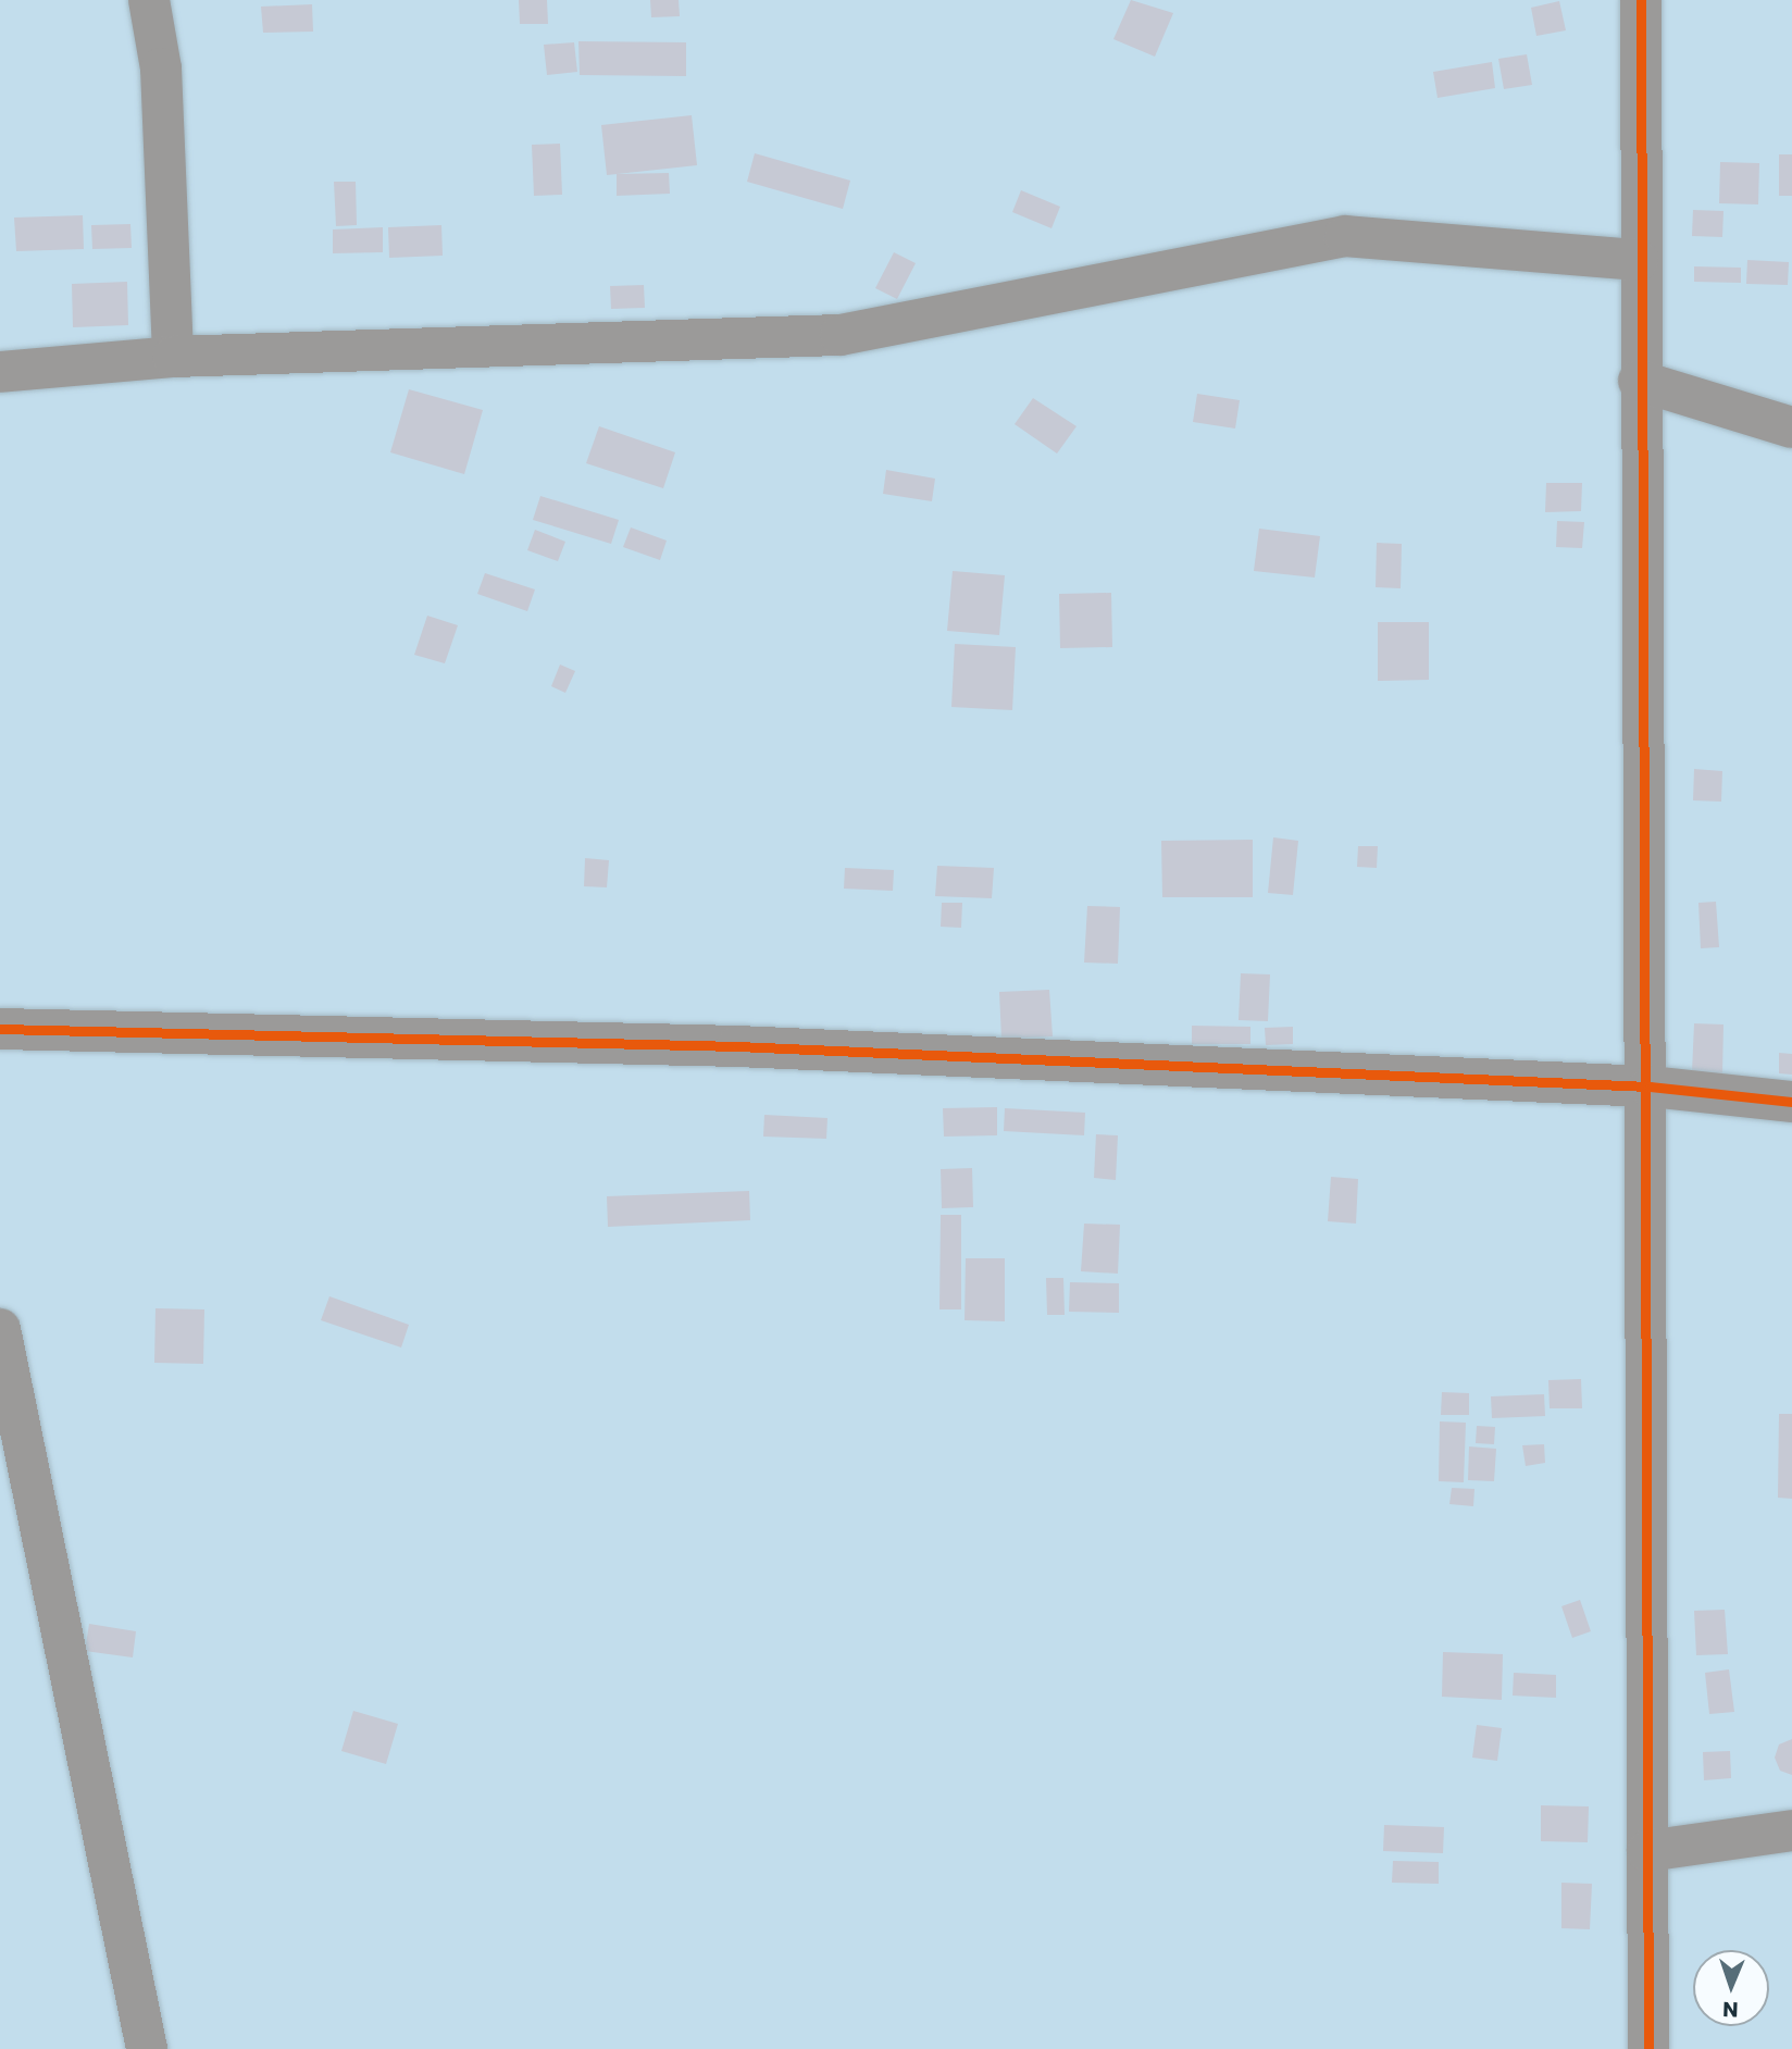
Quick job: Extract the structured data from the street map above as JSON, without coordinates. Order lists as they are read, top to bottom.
{
  "north": "bottom"
}
